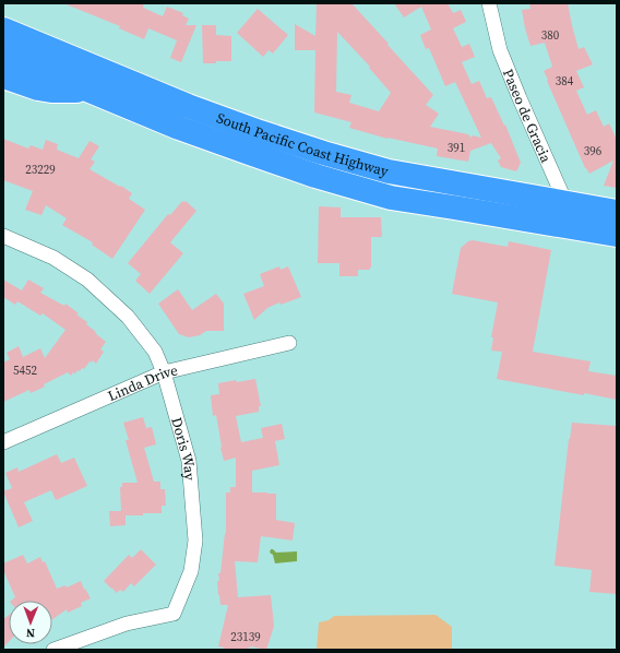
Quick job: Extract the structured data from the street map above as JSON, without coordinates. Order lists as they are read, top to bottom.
{
  "streets": {
    "highway": ["South Pacific Coast Highway"],
    "street": ["Paseo de Gracia", "Linda Drive", "Doris Way"]
  },
  "crossings": [
    ["Paseo de Gracia", "South Pacific Coast Highway"],
    ["Linda Drive", "Doris Way"]
  ],
  "house_numbers": [
    "380",
    "384",
    "391",
    "396",
    "23229",
    "5452",
    "23139"
  ],
  "north": "bottom"
}
